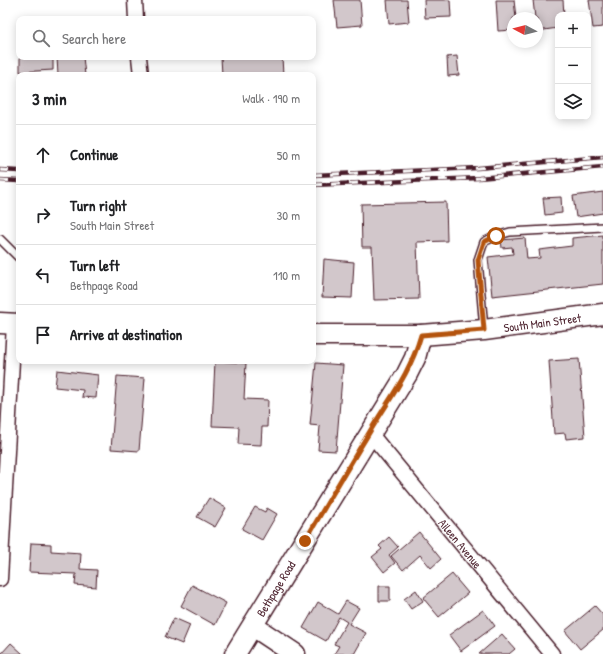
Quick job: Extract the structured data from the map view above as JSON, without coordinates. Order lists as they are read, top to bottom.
{
  "streets": {
    "main road": ["South Main Street", "Bethpage Road"],
    "street": ["Aileen Avenue"]
  },
  "crossings": [
    ["South Main Street", "Bethpage Road"],
    ["Aileen Avenue", "Bethpage Road"]
  ],
  "north": "left",
  "page": {
    "map_buttons": ["+", "−"],
    "search": "Search here",
    "heading": ["3 min", "Walk · 190 m"],
    "list": [
      ["Continue", "50 m"],
      ["Turn right", "South Main Street", "30 m"],
      ["Turn left", "Bethpage Road", "110 m"],
      "Arrive at destination"
    ]
  }
}
